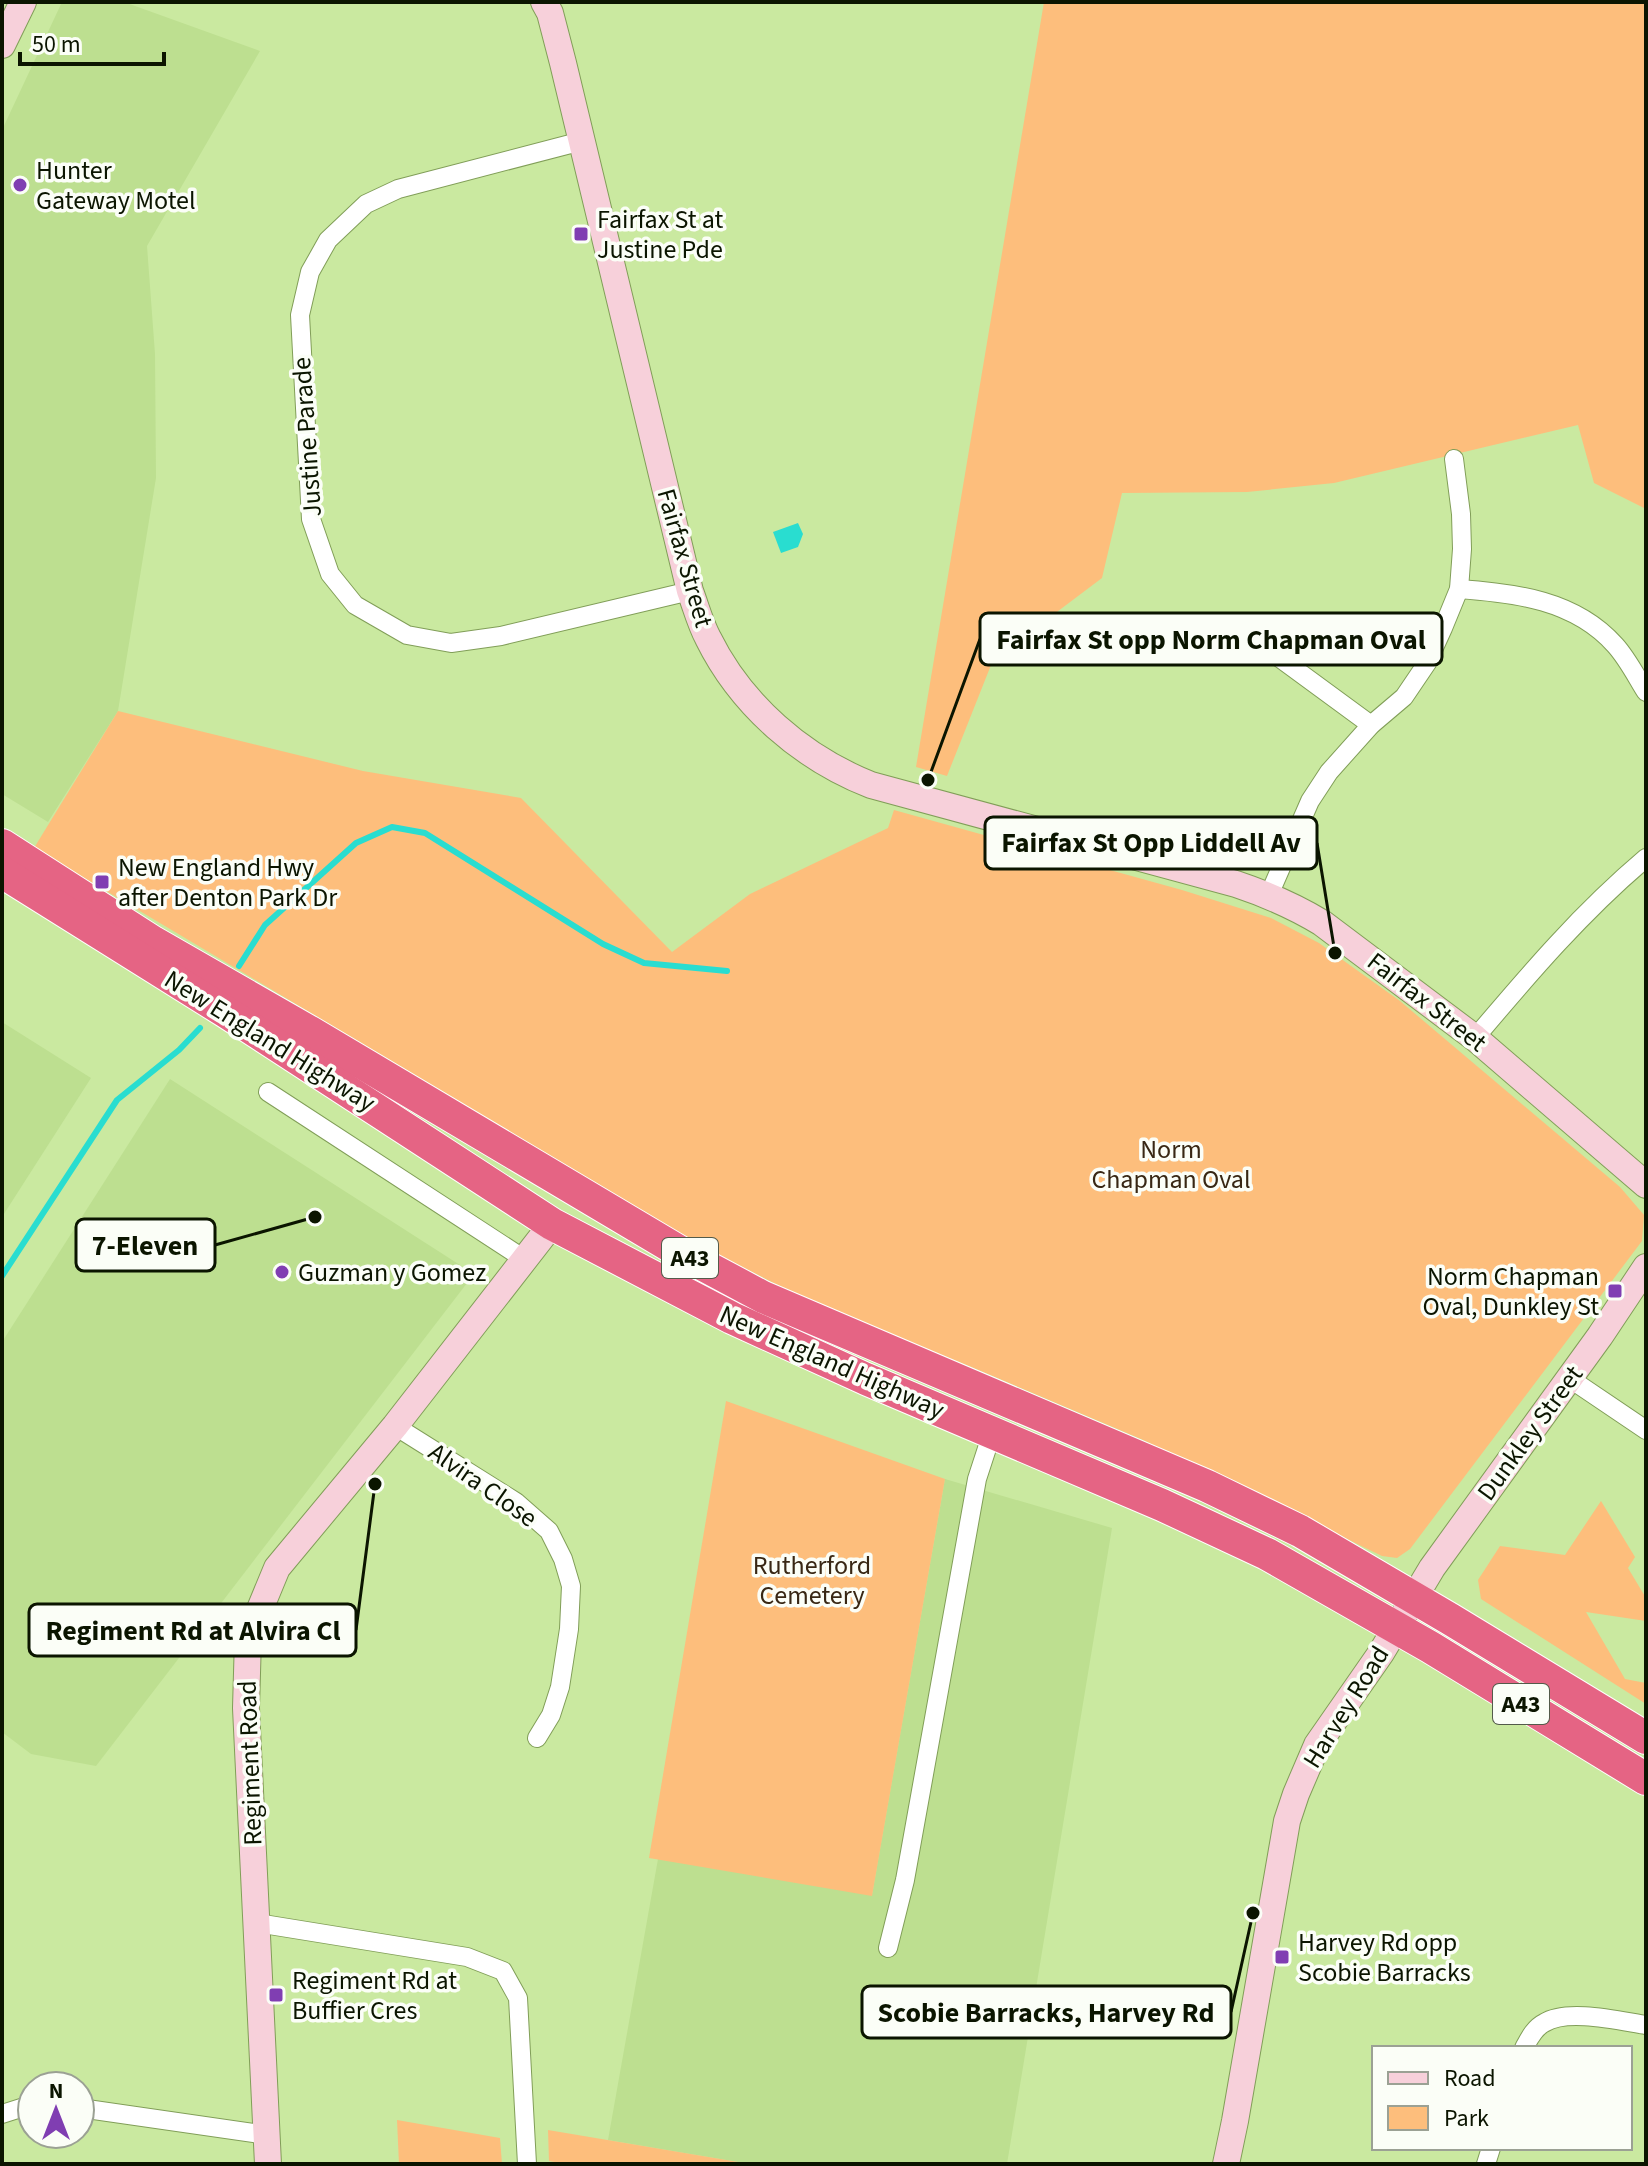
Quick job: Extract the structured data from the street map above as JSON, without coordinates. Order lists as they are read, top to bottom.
{
  "streets": {
    "highway": ["New England Highway", "A43"],
    "street": [
      "Justine Parade",
      "Fairfax Street",
      "Dunkley Street",
      "Alvira Close",
      "Harvey Road",
      "Regiment Road"
    ]
  },
  "crossings": [
    ["Justine Parade", "Fairfax Street"],
    ["New England Highway", "Dunkley Street"],
    ["New England Highway", "Harvey Road"],
    ["New England Highway", "Regiment Road"],
    ["Dunkley Street", "Harvey Road"],
    ["Alvira Close", "Regiment Road"]
  ],
  "parks": ["Norm Chapman Oval", "Rutherford Cemetery"],
  "places": {
    "other": [
      "Hunter Gateway Motel",
      "Fairfax St opp Norm Chapman Oval",
      "Fairfax St Opp Liddell Av",
      "7-Eleven",
      "Guzman y Gomez",
      "Regiment Rd at Alvira Cl",
      "Scobie Barracks, Harvey Rd"
    ],
    "transit": [
      "Fairfax St at Justine Pde",
      "New England Hwy after Denton Park Dr",
      "Norm Chapman Oval, Dunkley St",
      "Harvey Rd opp Scobie Barracks",
      "Regiment Rd at Buffier Cres"
    ]
  },
  "legend": ["Road", "Park"],
  "scale_bar": "50 m",
  "north": "top"
}
